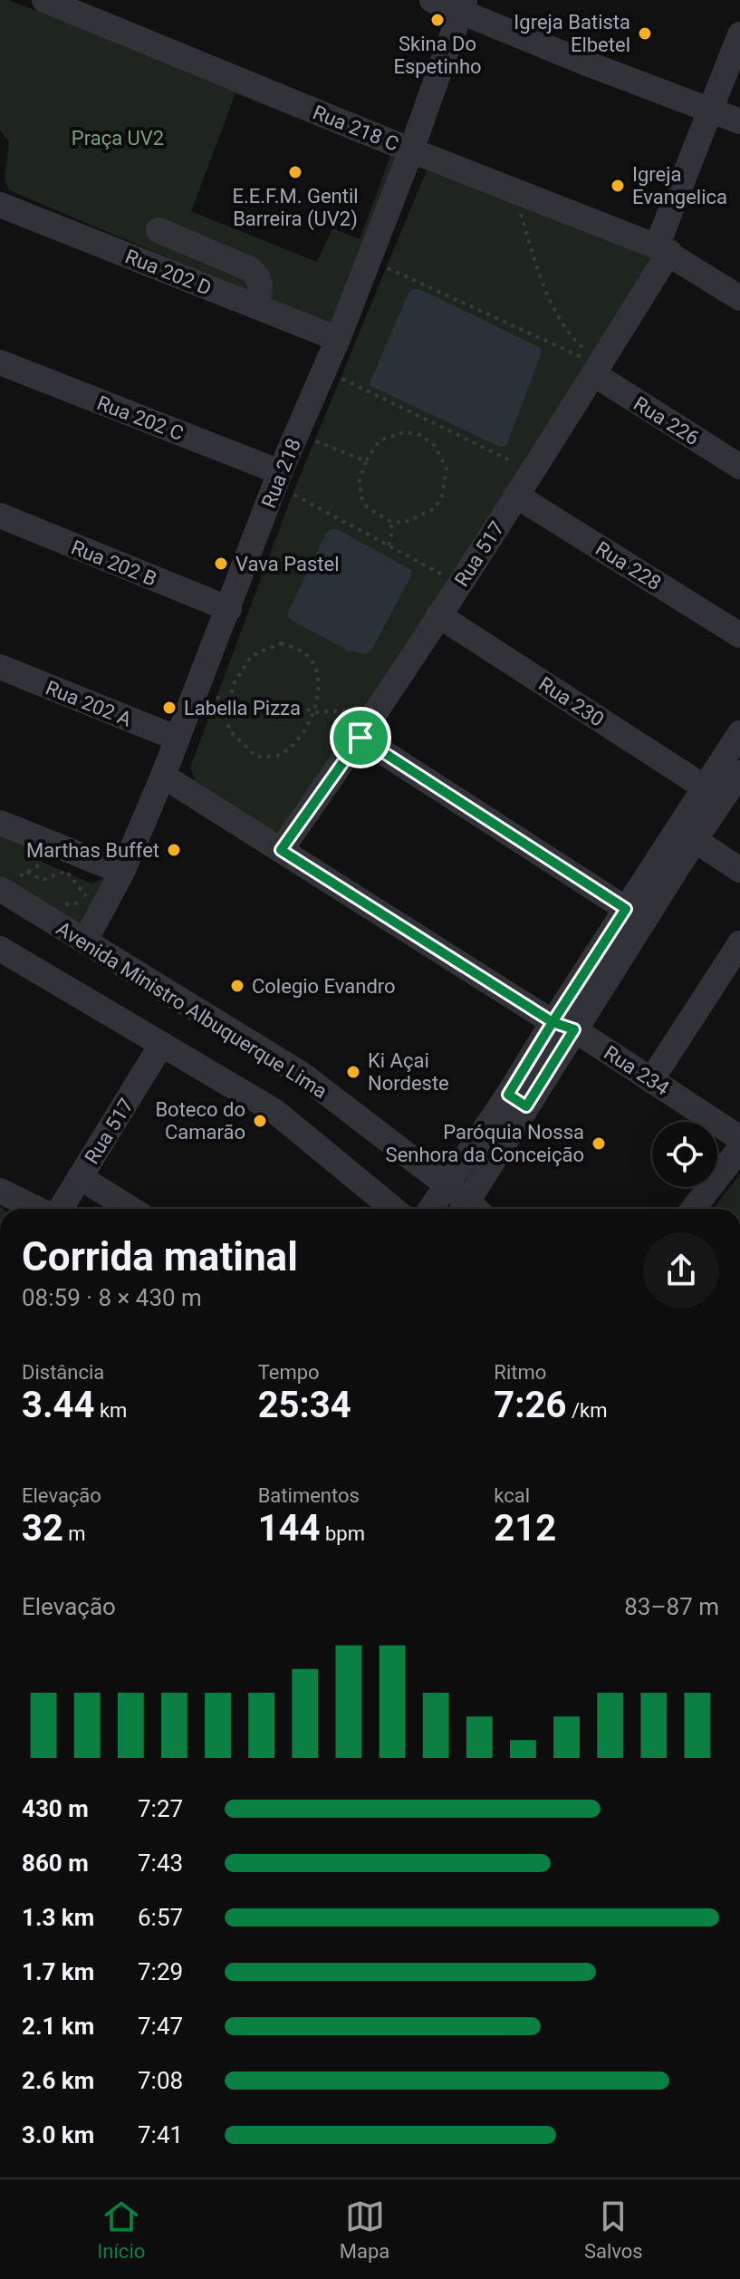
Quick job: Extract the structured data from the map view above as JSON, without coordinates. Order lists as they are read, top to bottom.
{
  "streets": {
    "street": [
      "Rua 218 C",
      "Rua 202 D",
      "Rua 202 C",
      "Rua 226",
      "Rua 218",
      "Rua 517",
      "Rua 202 B",
      "Rua 228",
      "Rua 230",
      "Rua 202 A",
      "Avenida Ministro Albuquerque Lima",
      "Rua 234"
    ]
  },
  "crossings": [
    ["Rua 218 C", "Rua 218"],
    ["Rua 218 C", "Rua 517"],
    ["Rua 202 D", "Rua 218"],
    ["Rua 202 C", "Rua 218"],
    ["Rua 226", "Rua 517"],
    ["Rua 218", "Rua 202 B"],
    ["Rua 218", "Rua 202 A"],
    ["Rua 218", "Avenida Ministro Albuquerque Lima"],
    ["Rua 218", "Rua 234"],
    ["Rua 517", "Rua 228"],
    ["Rua 517", "Rua 230"],
    ["Rua 517", "Rua 234"]
  ],
  "parks": ["Praça UV2"],
  "places": [
    "Skina Do Espetinho",
    "Igreja Batista Elbetel",
    "E.E.F.M. Gentil Barreira (UV2)",
    "Igreja Evangelica",
    "Vava Pastel",
    "Labella Pizza",
    "Marthas Buffet",
    "Colegio Evandro",
    "Ki Açai Nordeste",
    "Boteco do Camarão",
    "Paróquia Nossa Senhora da Conceição"
  ],
  "page": {
    "heading": ["Corrida matinal", "08:59 · 8 × 430 m"],
    "stats": [
      ["Distância", "3.44 km"],
      ["Tempo", "25:34"],
      ["Ritmo", "7:26 /km"],
      ["Elevação", "32 m"],
      ["Batimentos", "144 bpm"],
      ["kcal", "212"]
    ],
    "chart": ["Elevação", "83–87 m"],
    "list": [
      {
        "name": "430 m",
        "note": "7:27"
      },
      {
        "name": "860 m",
        "note": "7:43"
      },
      {
        "name": "1.3 km",
        "note": "6:57"
      },
      {
        "name": "1.7 km",
        "note": "7:29"
      },
      {
        "name": "2.1 km",
        "note": "7:47"
      },
      {
        "name": "2.6 km",
        "note": "7:08"
      },
      {
        "name": "3.0 km",
        "note": "7:41"
      }
    ],
    "tabs": ["Início", "Mapa", "Salvos"]
  }
}
